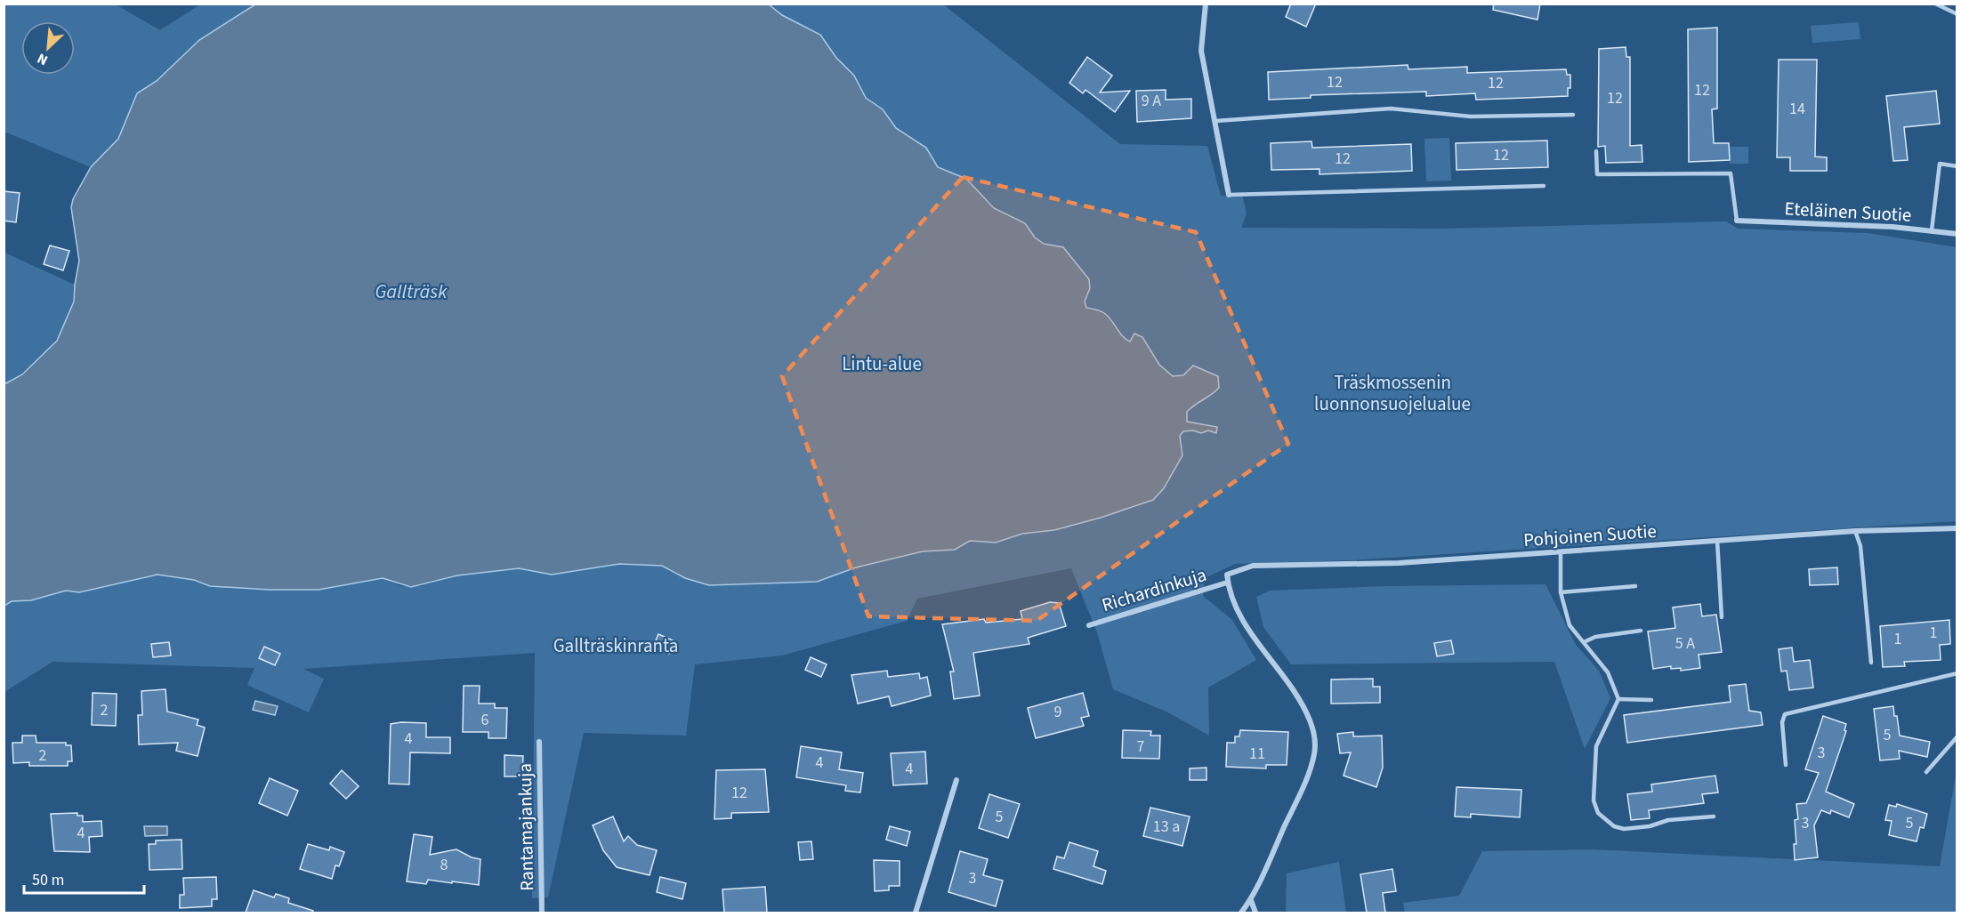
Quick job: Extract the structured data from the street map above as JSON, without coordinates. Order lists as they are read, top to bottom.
{
  "streets": {
    "street": [
      "Eteläinen Suotie",
      "Pohjoinen Suotie",
      "Richardinkuja",
      "Rantamajankuja"
    ]
  },
  "crossings": [
    ["Pohjoinen Suotie", "Richardinkuja"]
  ],
  "water": ["Gallträsk"],
  "parks": ["Lintu-alue", "Träskmossenin luonnonsuojelualue", "Gallträskinranta"],
  "house_numbers": [
    "12",
    "12",
    "12",
    "12",
    "9 A",
    "14",
    "12",
    "12",
    "1",
    "1",
    "5 A",
    "2",
    "9",
    "6",
    "5",
    "4",
    "7",
    "3",
    "11",
    "2",
    "4",
    "4",
    "12",
    "5",
    "3",
    "5",
    "13 a",
    "4",
    "8",
    "3"
  ],
  "scale_bar": "50 m",
  "north": "bottom left"
}
